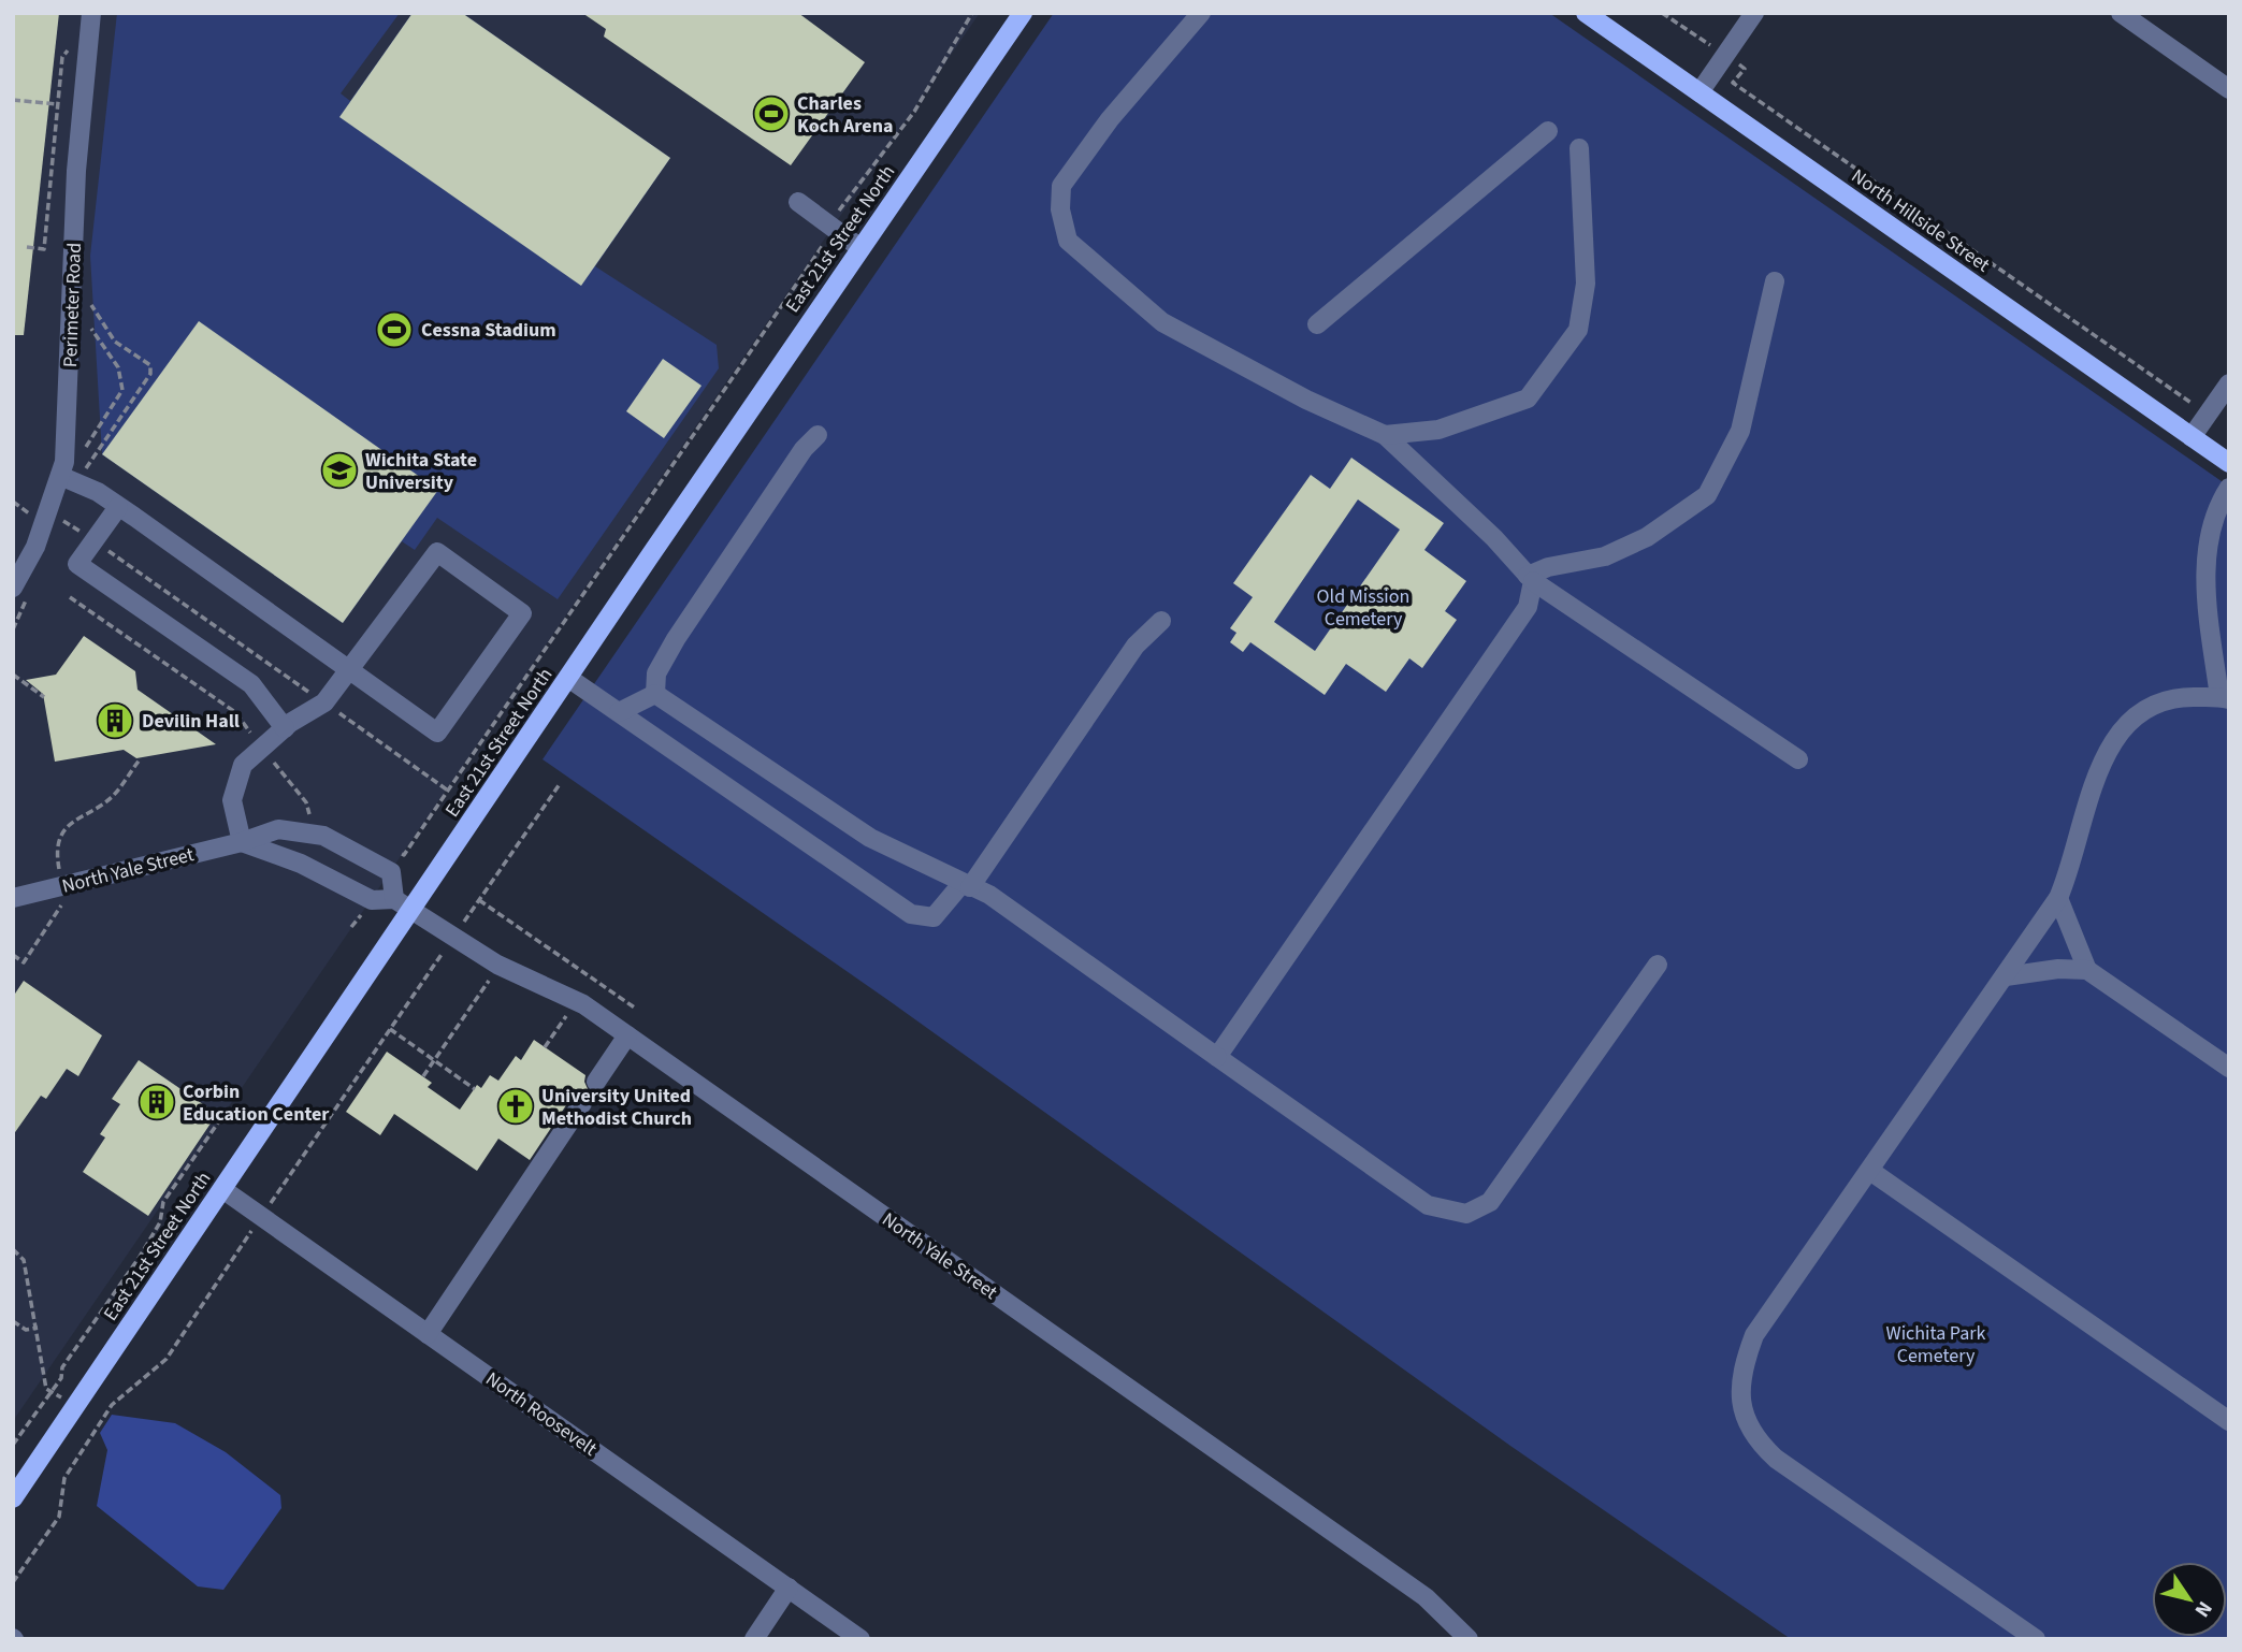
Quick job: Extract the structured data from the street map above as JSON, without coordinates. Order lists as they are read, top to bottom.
{
  "streets": {
    "main road": ["North Hillside Street", "East 21st Street North"],
    "street": ["Perimeter Road", "North Yale Street", "North Roosevelt"]
  },
  "crossings": [
    ["East 21st Street North", "North Yale Street"],
    ["East 21st Street North", "North Roosevelt"]
  ],
  "parks": ["Old Mission Cemetery", "Wichita Park Cemetery"],
  "places": {
    "sports": ["Charles Koch Arena", "Cessna Stadium"],
    "school or university": ["Wichita State University"],
    "building": ["Devilin Hall", "Corbin Education Center"],
    "church": ["University United Methodist Church"]
  },
  "north": "bottom right"
}
